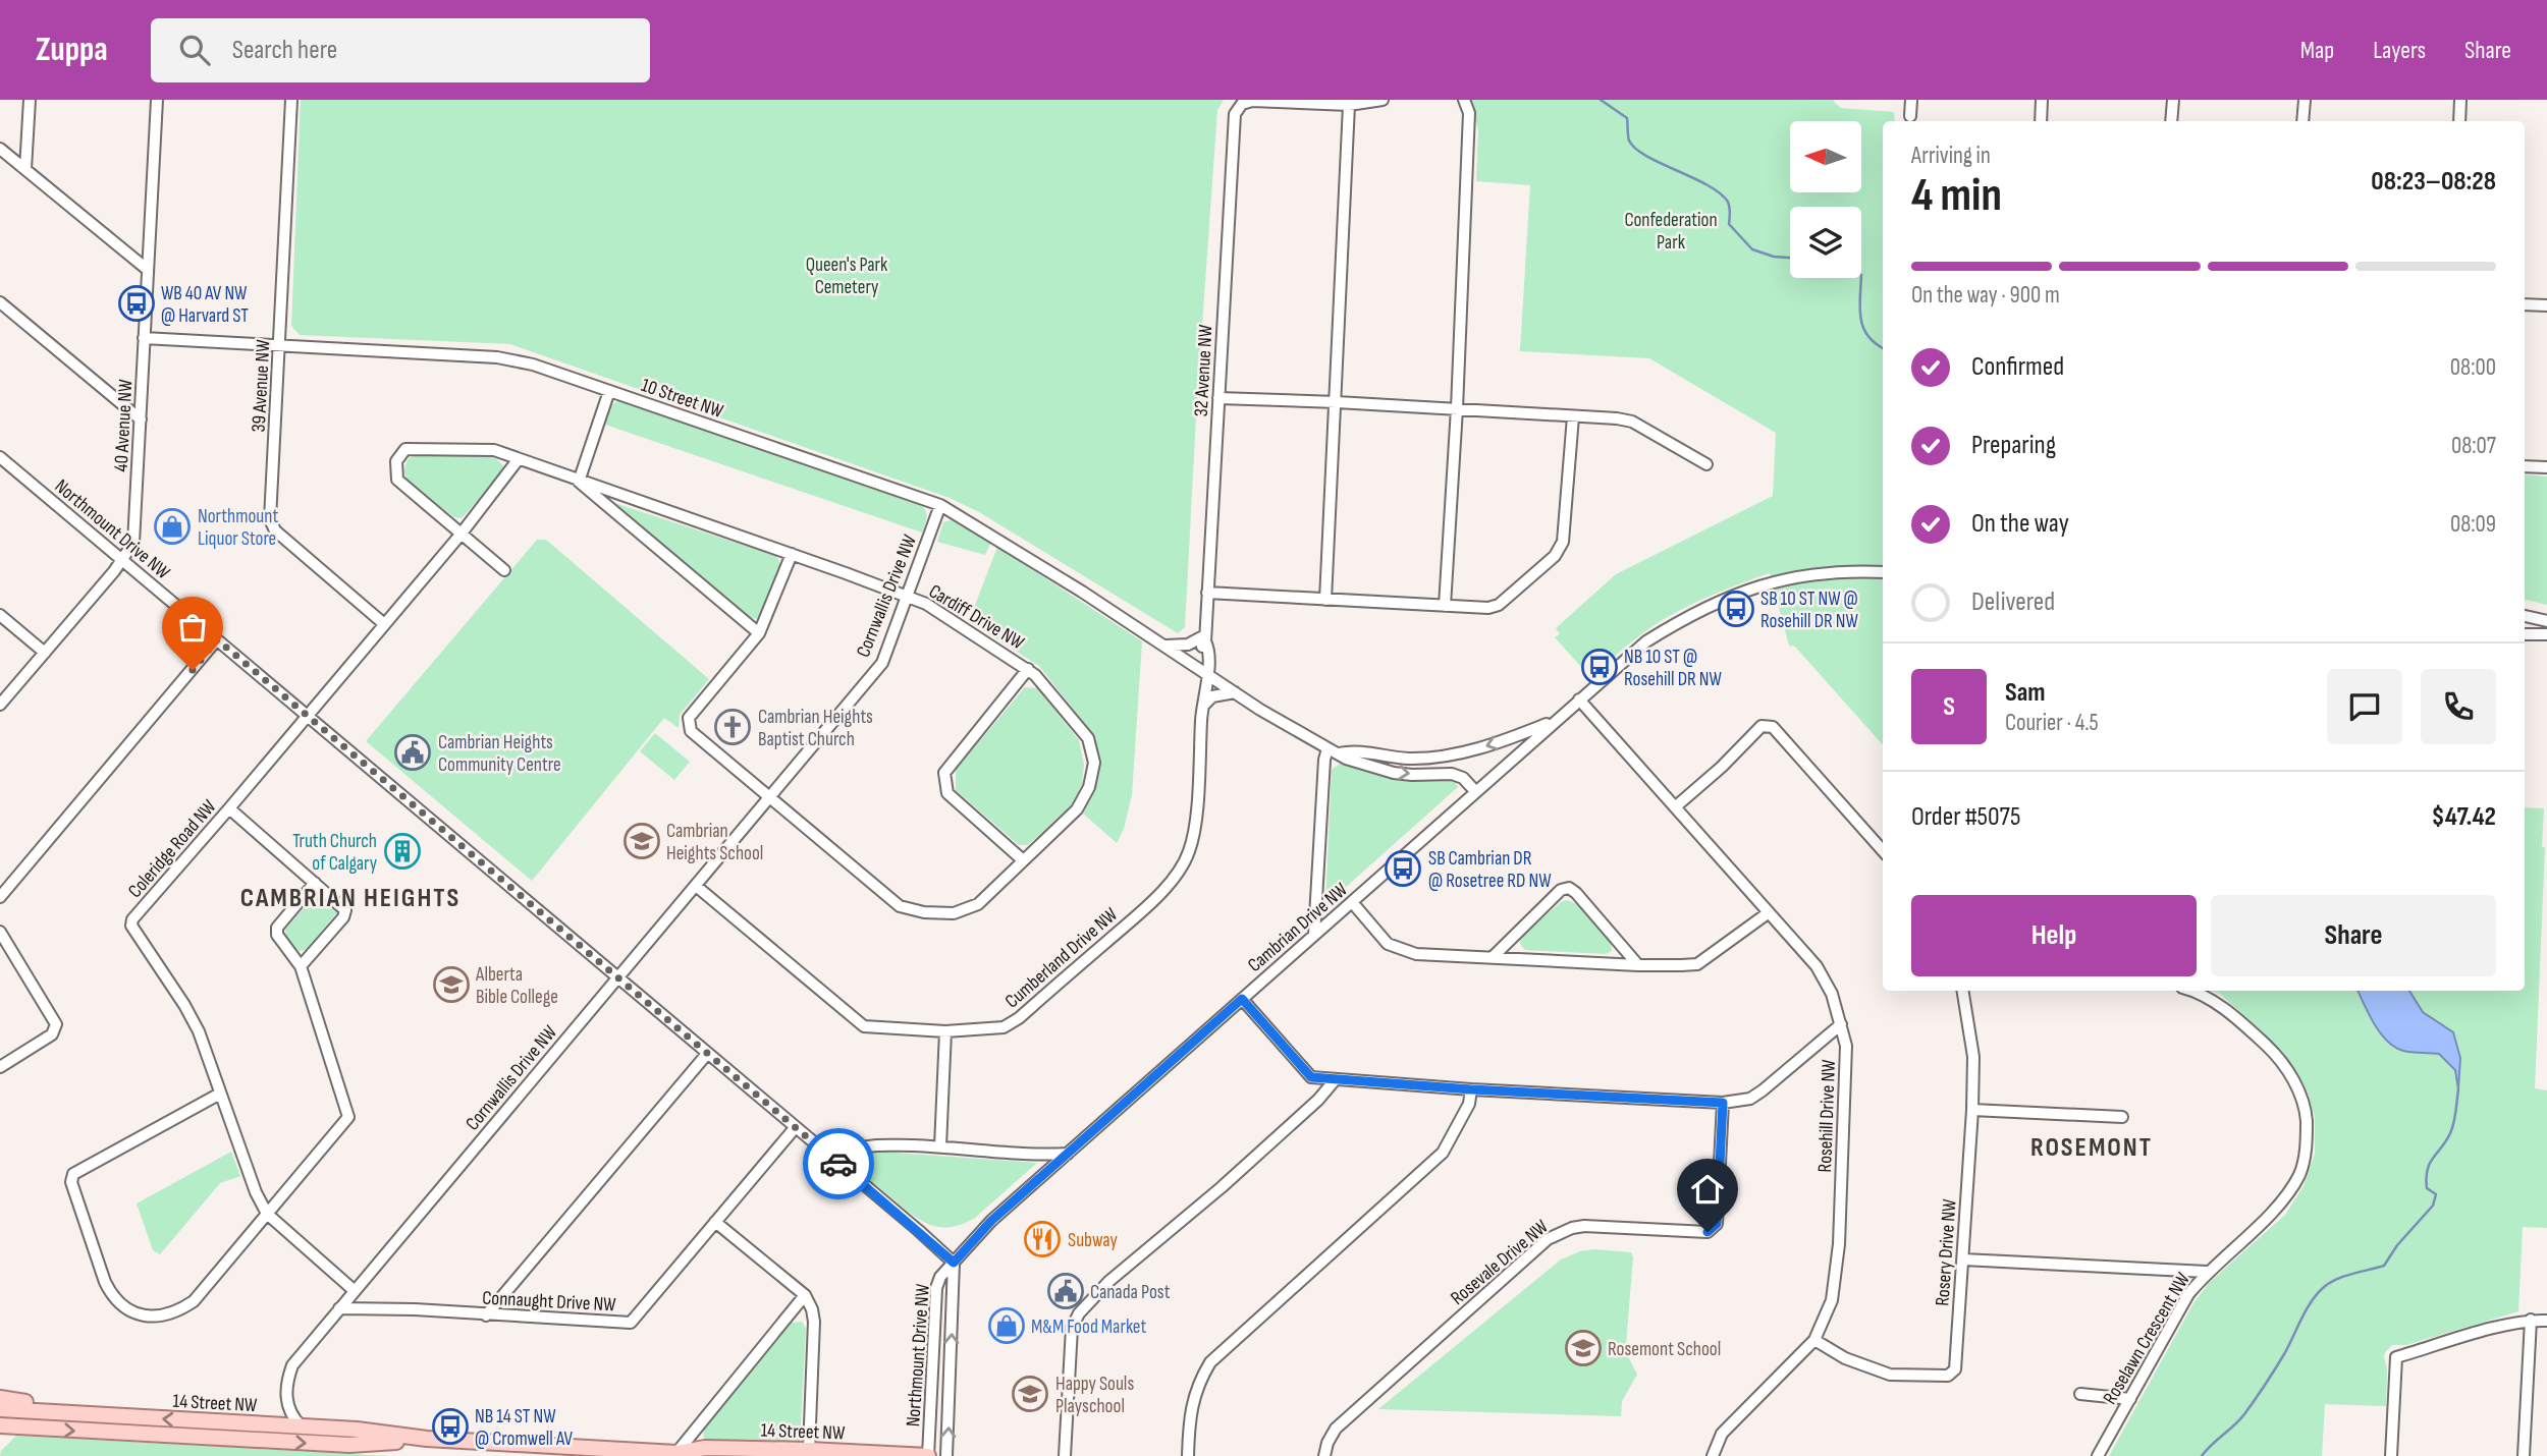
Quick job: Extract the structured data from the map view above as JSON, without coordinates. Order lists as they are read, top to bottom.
{
  "streets": {
    "main road": ["14 Street NW"],
    "street": [
      "32 Avenue NW",
      "39 Avenue NW",
      "10 Street NW",
      "40 Avenue NW",
      "Northmount Drive NW",
      "Cornwallis Drive NW",
      "Cardiff Drive NW",
      "Coleridge Road NW",
      "Cambrian Drive NW",
      "Cumberland Drive NW",
      "Rosehill Drive NW",
      "Rosery Drive NW",
      "Rosevale Drive NW",
      "Connaught Drive NW",
      "Roselawn Crescent NW"
    ]
  },
  "crossings": [
    ["32 Avenue NW", "10 Street NW"],
    ["32 Avenue NW", "Cumberland Drive NW"],
    ["39 Avenue NW", "10 Street NW"],
    ["39 Avenue NW", "Coleridge Road NW"],
    ["10 Street NW", "40 Avenue NW"],
    ["10 Street NW", "Cornwallis Drive NW"],
    ["10 Street NW", "Cambrian Drive NW"],
    ["10 Street NW", "Cumberland Drive NW"],
    ["40 Avenue NW", "Northmount Drive NW"],
    ["Northmount Drive NW", "Cornwallis Drive NW"],
    ["Northmount Drive NW", "Coleridge Road NW"],
    ["Northmount Drive NW", "Cambrian Drive NW"],
    ["Northmount Drive NW", "Connaught Drive NW"],
    ["Northmount Drive NW", "14 Street NW"],
    ["Cornwallis Drive NW", "Cardiff Drive NW"],
    ["Cornwallis Drive NW", "Coleridge Road NW"],
    ["Cornwallis Drive NW", "Cumberland Drive NW"],
    ["Cornwallis Drive NW", "Connaught Drive NW"],
    ["Cornwallis Drive NW", "14 Street NW"],
    ["Cardiff Drive NW", "Coleridge Road NW"],
    ["Rosehill Drive NW", "Rosery Drive NW"]
  ],
  "districts": ["CAMBRIAN HEIGHTS", "ROSEMONT"],
  "parks": ["Confederation Park", "Queen's Park Cemetery"],
  "places": {
    "bus stop": [
      "WB 40 AV NW @ Harvard ST",
      "SB 10 ST NW @ Rosehill DR NW",
      "NB 10 ST @ Rosehill DR NW",
      "SB Cambrian DR @ Rosetree RD NW",
      "NB 14 ST NW @ Cromwell AV"
    ],
    "shop": ["Northmount Liquor Store", "M&M Food Market"],
    "church": ["Cambrian Heights Baptist Church"],
    "public building": ["Cambrian Heights Community Centre", "Canada Post"],
    "school or university": [
      "Cambrian Heights School",
      "Alberta Bible College",
      "Rosemont School",
      "Happy Souls Playschool"
    ],
    "building": ["Truth Church of Calgary"],
    "restaurant": ["Subway"]
  },
  "north": "left",
  "page": {
    "header": "Zuppa",
    "search": "Search here",
    "nav": ["Map", "Layers", "Share"],
    "heading": ["4 min", "Arriving in", "08:23–08:28"],
    "panel": [
      "Sam",
      "Courier · 4.5",
      "Order #5075",
      "$47.42"
    ],
    "bar": "On the way · 900 m",
    "list": [
      ["Confirmed", "08:00"],
      ["Preparing", "08:07"],
      ["On the way", "08:09"],
      "Delivered"
    ],
    "round": "S",
    "buttons": ["Help", "Share"]
  }
}
